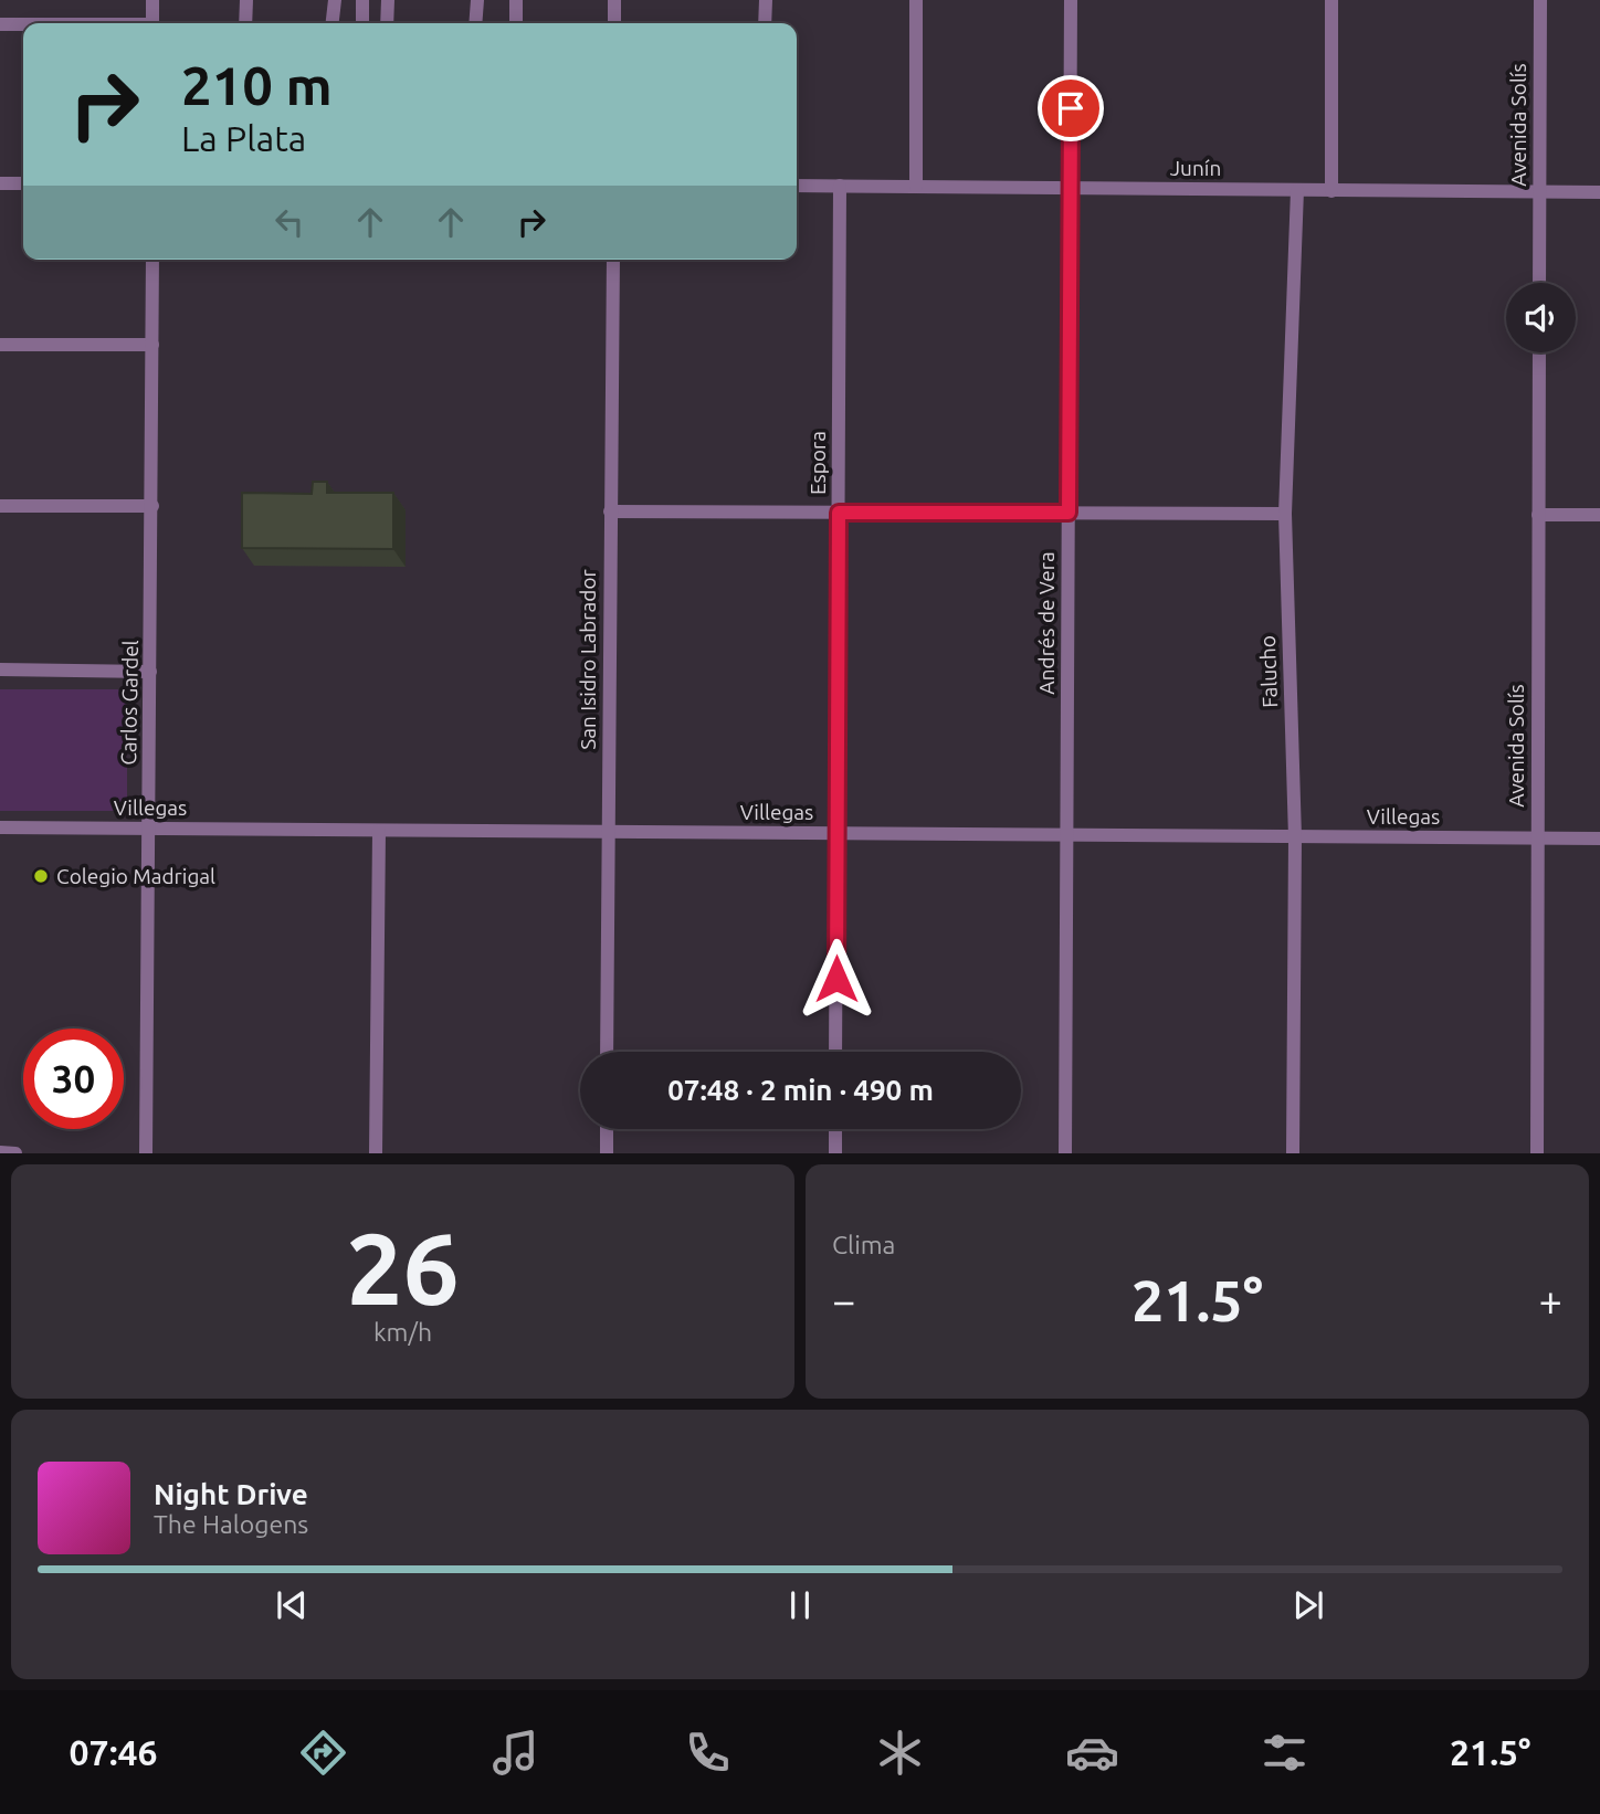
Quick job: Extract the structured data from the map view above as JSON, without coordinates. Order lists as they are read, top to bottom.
{
  "streets": {
    "street": [
      "Avenida Solís",
      "Junín",
      "Espora",
      "Andrés de Vera",
      "San Isidro Labrador",
      "Falucho",
      "Carlos Gardel",
      "Villegas"
    ]
  },
  "crossings": [
    ["Avenida Solís", "Junín"],
    ["Avenida Solís", "Villegas"],
    ["Junín", "Espora"],
    ["Junín", "Andrés de Vera"],
    ["Junín", "Falucho"],
    ["Espora", "Villegas"],
    ["Andrés de Vera", "Villegas"],
    ["San Isidro Labrador", "Villegas"],
    ["Falucho", "Villegas"],
    ["Carlos Gardel", "Villegas"]
  ],
  "places": ["Colegio Madrigal"],
  "page": {
    "turn": ["210 m", "La Plata"],
    "limit": "30",
    "trip": "07:48 · 2 min · 490 m",
    "tile": [
      ["26", "km/h"],
      "Clima"
    ],
    "heat": ["−", "21.5°", "+"],
    "song": ["Night Drive", "The Halogens"],
    "tabs": ["07:46", "21.5°"]
  }
}
